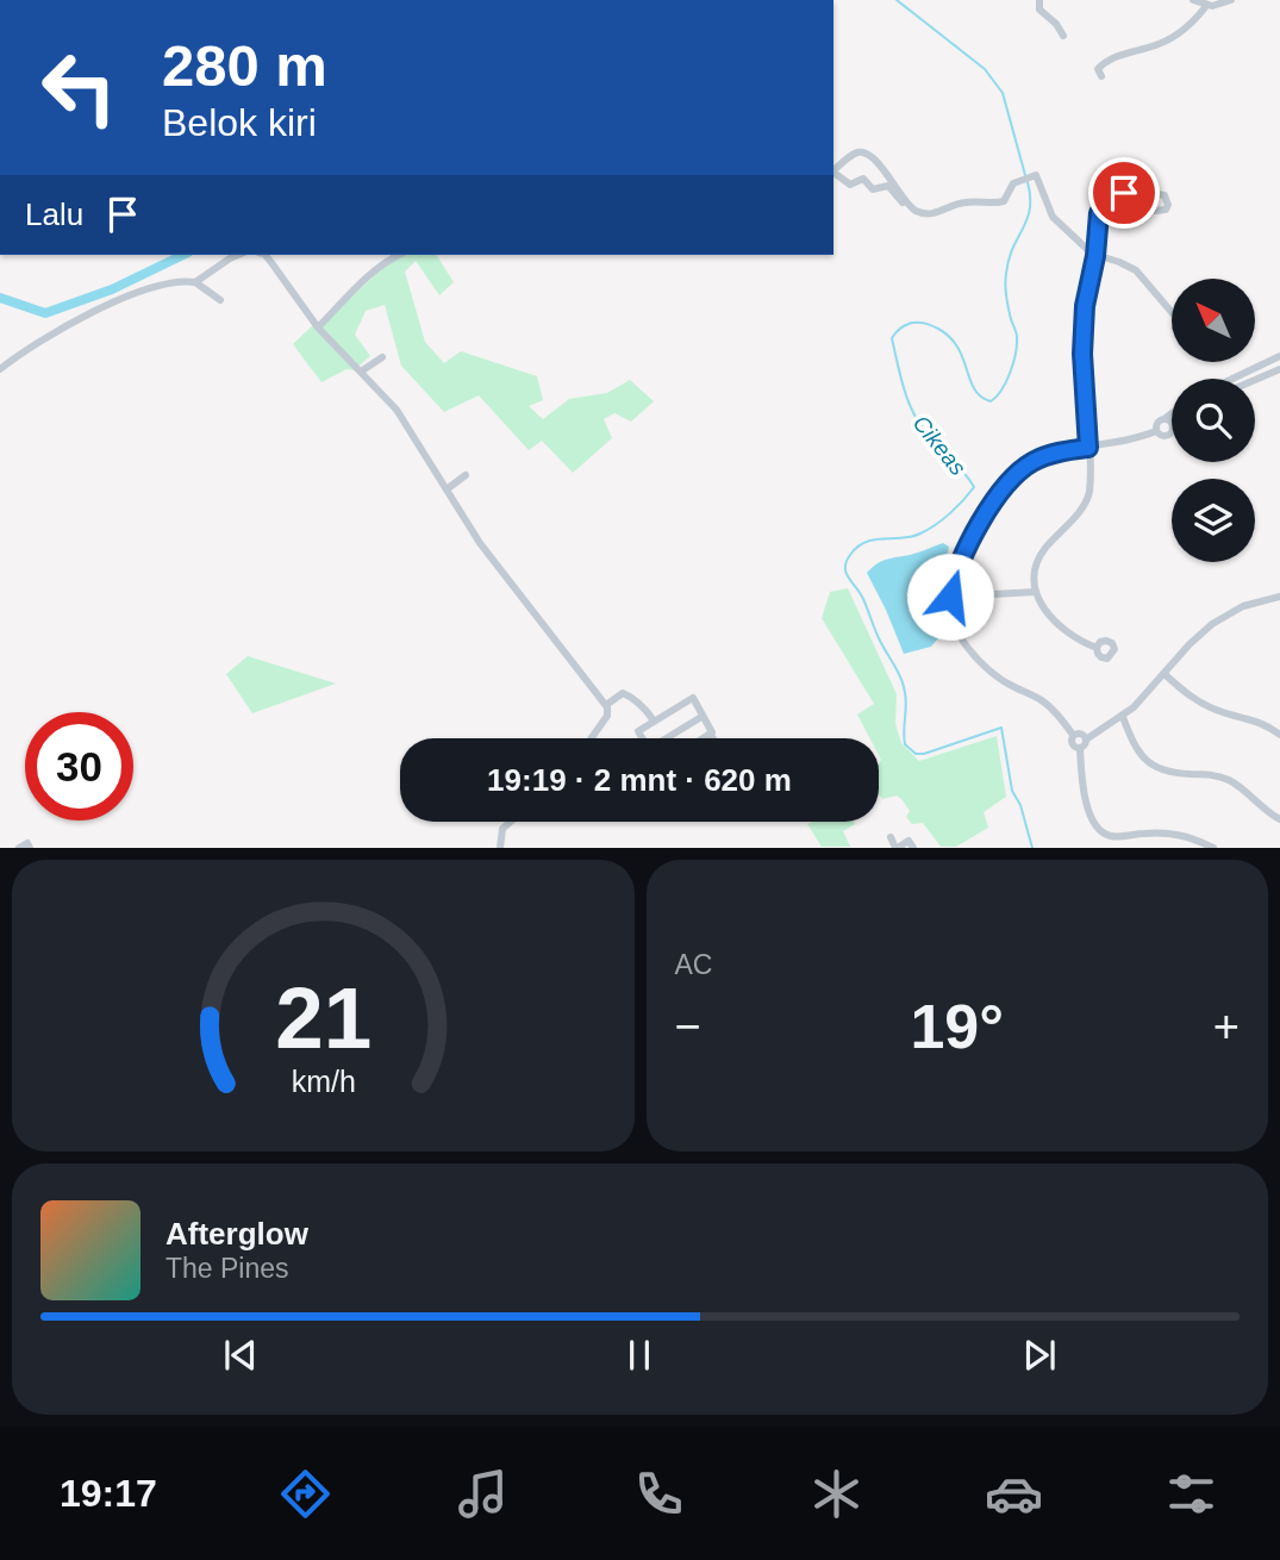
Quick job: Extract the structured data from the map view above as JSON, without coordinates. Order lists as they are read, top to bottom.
{
  "water": ["Cikeas"],
  "north": "top left",
  "page": {
    "turn": ["280 m", "Belok kiri"],
    "then": "Lalu",
    "limit": "30",
    "trip": "19:19 · 2 mnt · 620 m",
    "tile": "AC",
    "heat": ["−", "19°", "+"],
    "song": ["Afterglow", "The Pines"],
    "tabs": "19:17",
    "gauge": ["21", "km/h"]
  }
}
